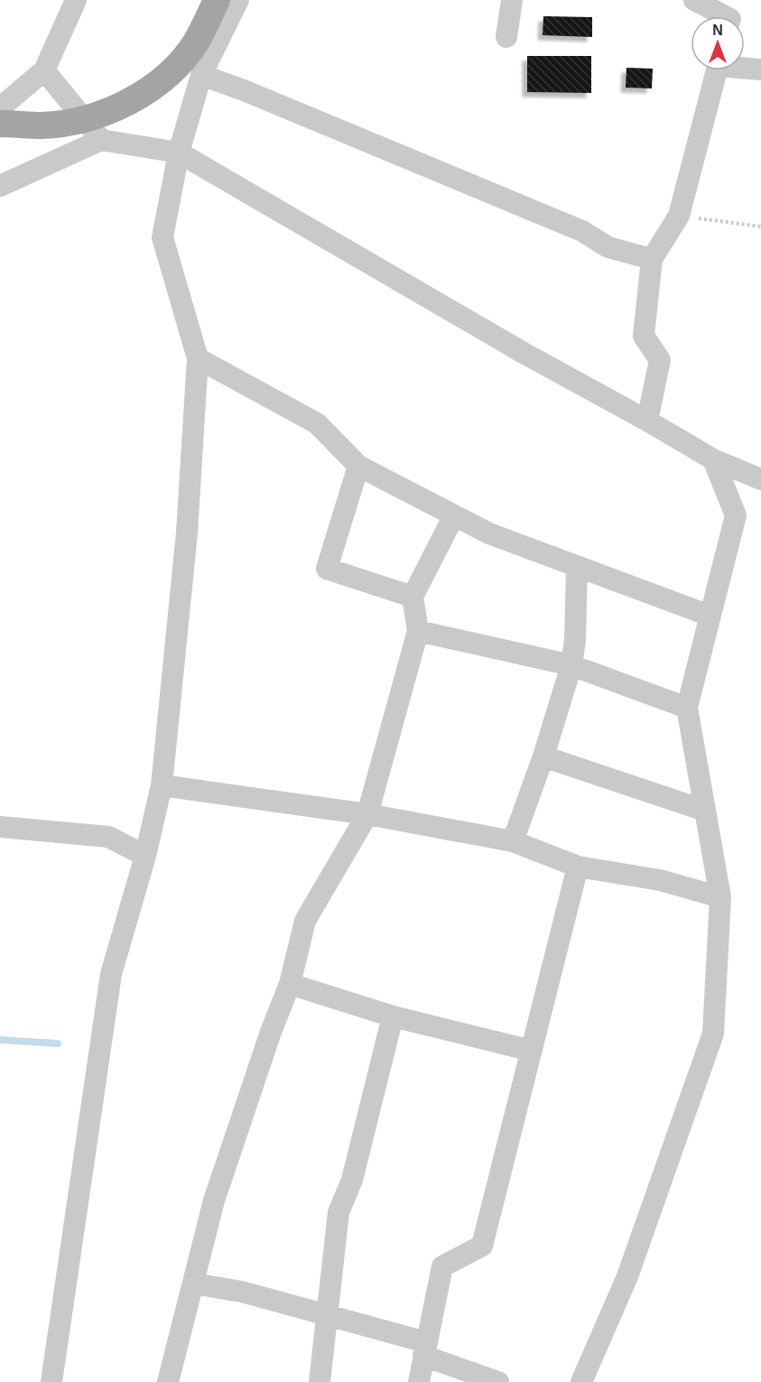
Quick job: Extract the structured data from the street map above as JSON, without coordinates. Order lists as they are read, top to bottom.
{
  "north": "top"
}
